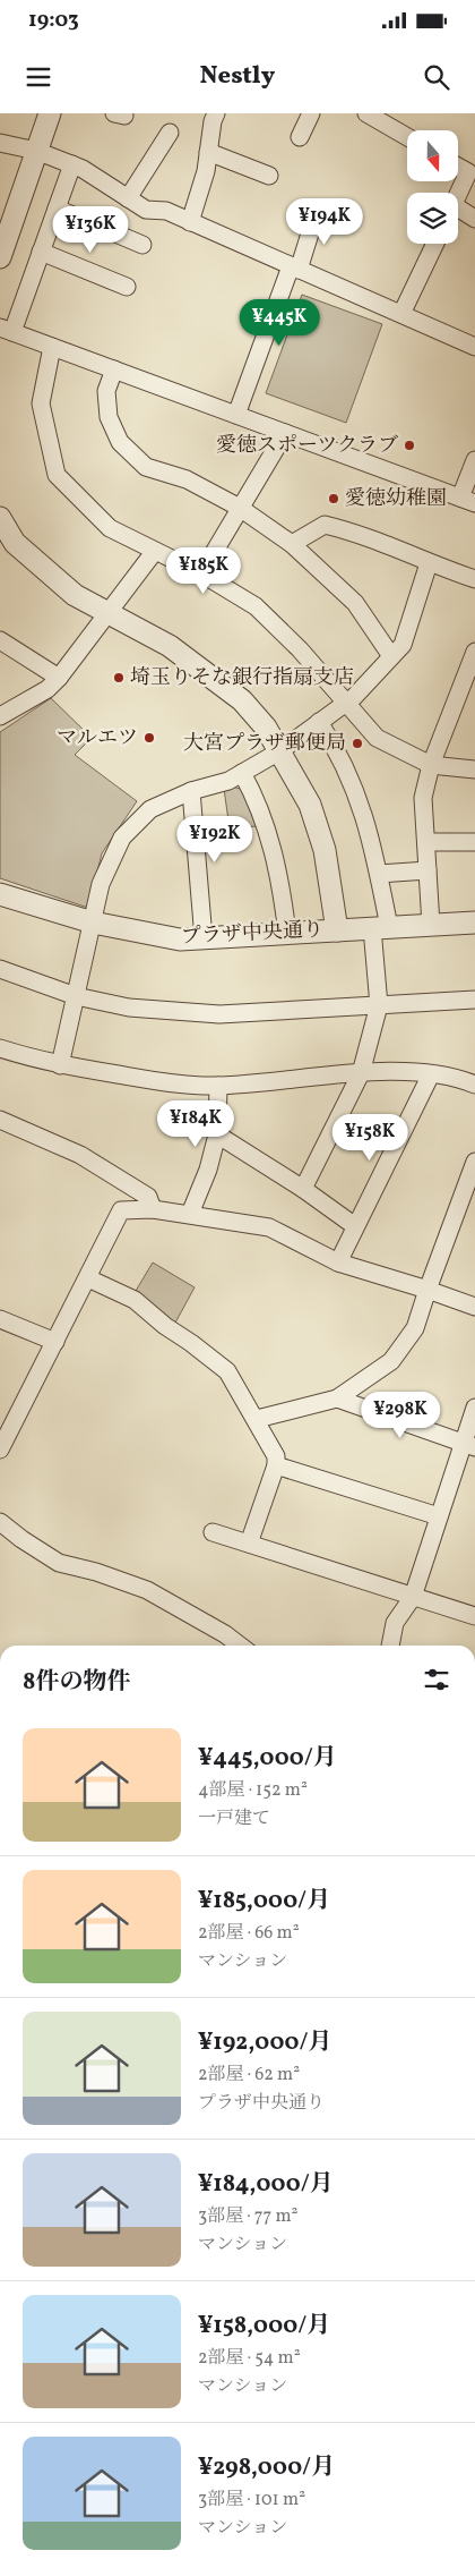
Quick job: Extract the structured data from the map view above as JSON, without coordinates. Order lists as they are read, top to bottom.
{
  "streets": {
    "street": ["プラザ中央通り"]
  },
  "places": [
    "愛徳スポーツクラブ",
    "愛徳幼稚園",
    "埼玉りそな銀行指扇支店",
    "マルエツ",
    "大宮プラザ郵便局"
  ],
  "north": "bottom",
  "page": {
    "status": "19:03",
    "header": "Nestly",
    "price": [
      "¥194K",
      "¥136K",
      "¥445K",
      "¥185K",
      "¥192K",
      "¥184K",
      "¥158K",
      "¥298K"
    ],
    "heading": "8件の物件",
    "list": [
      {
        "name": "¥445,000/月",
        "note": "4部屋 · 152 m² · 一戸建て"
      },
      {
        "name": "¥185,000/月",
        "note": "2部屋 · 66 m² · マンション"
      },
      {
        "name": "¥192,000/月",
        "note": "2部屋 · 62 m² · プラザ中央通り"
      },
      {
        "name": "¥184,000/月",
        "note": "3部屋 · 77 m² · マンション"
      },
      {
        "name": "¥158,000/月",
        "note": "2部屋 · 54 m² · マンション"
      },
      {
        "name": "¥298,000/月",
        "note": "3部屋 · 101 m² · マンション"
      }
    ]
  }
}
